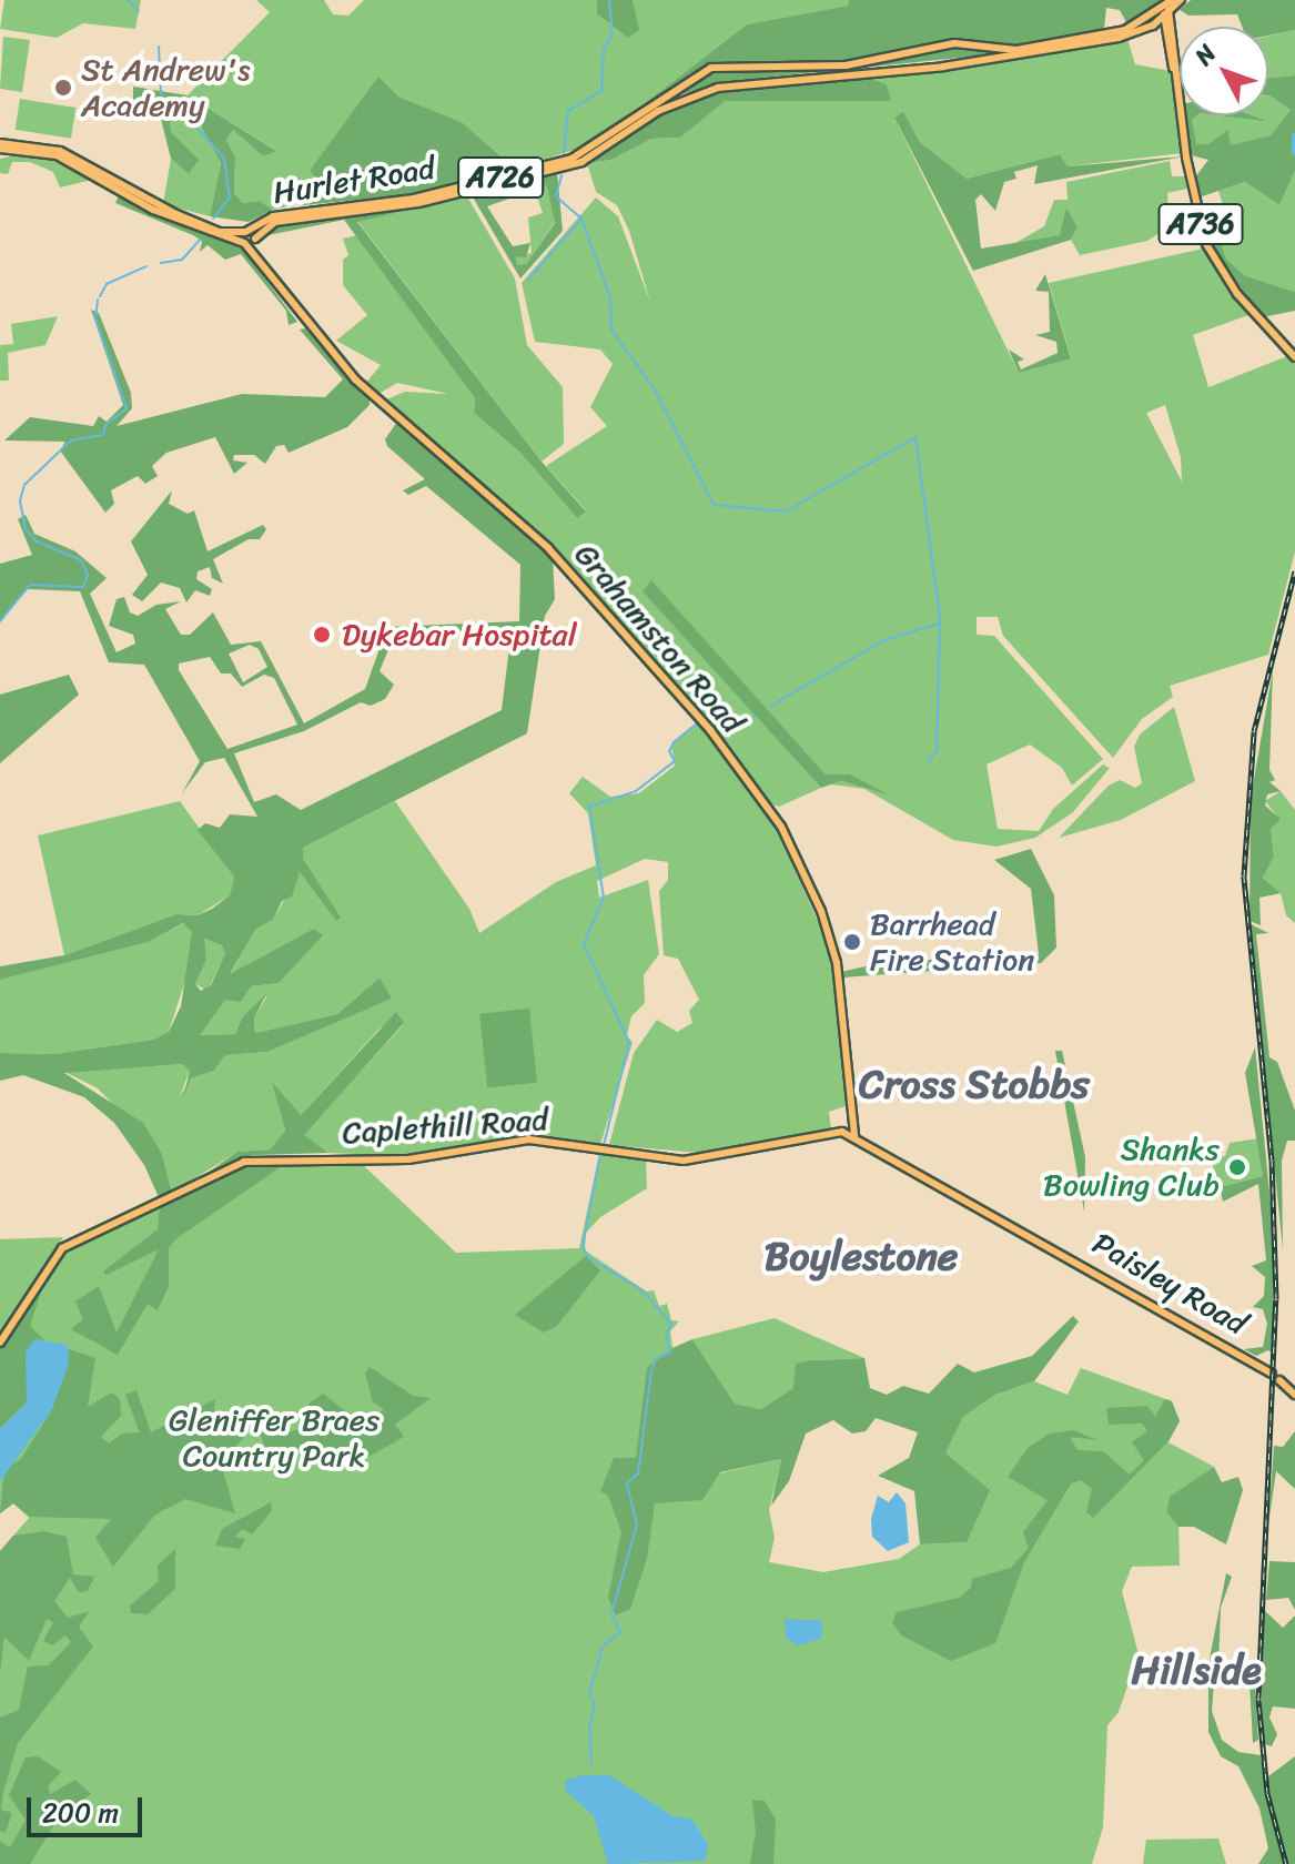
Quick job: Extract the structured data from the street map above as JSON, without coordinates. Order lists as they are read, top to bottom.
{
  "streets": {
    "main road": [
      "A726",
      "Hurlet Road",
      "A736",
      "Grahamston Road",
      "Caplethill Road",
      "Paisley Road"
    ]
  },
  "crossings": [
    ["Hurlet Road", "A736"],
    ["Hurlet Road", "Grahamston Road"],
    ["Grahamston Road", "Caplethill Road"],
    ["Grahamston Road", "Paisley Road"],
    ["Caplethill Road", "Paisley Road"]
  ],
  "districts": ["Cross Stobbs", "Boylestone", "Hillside"],
  "parks": ["Gleniffer Braes Country Park"],
  "places": [
    "St Andrew's Academy",
    "Dykebar Hospital",
    "Barrhead Fire Station",
    "Shanks Bowling Club"
  ],
  "scale_bar": "200 m",
  "north": "top left"
}
